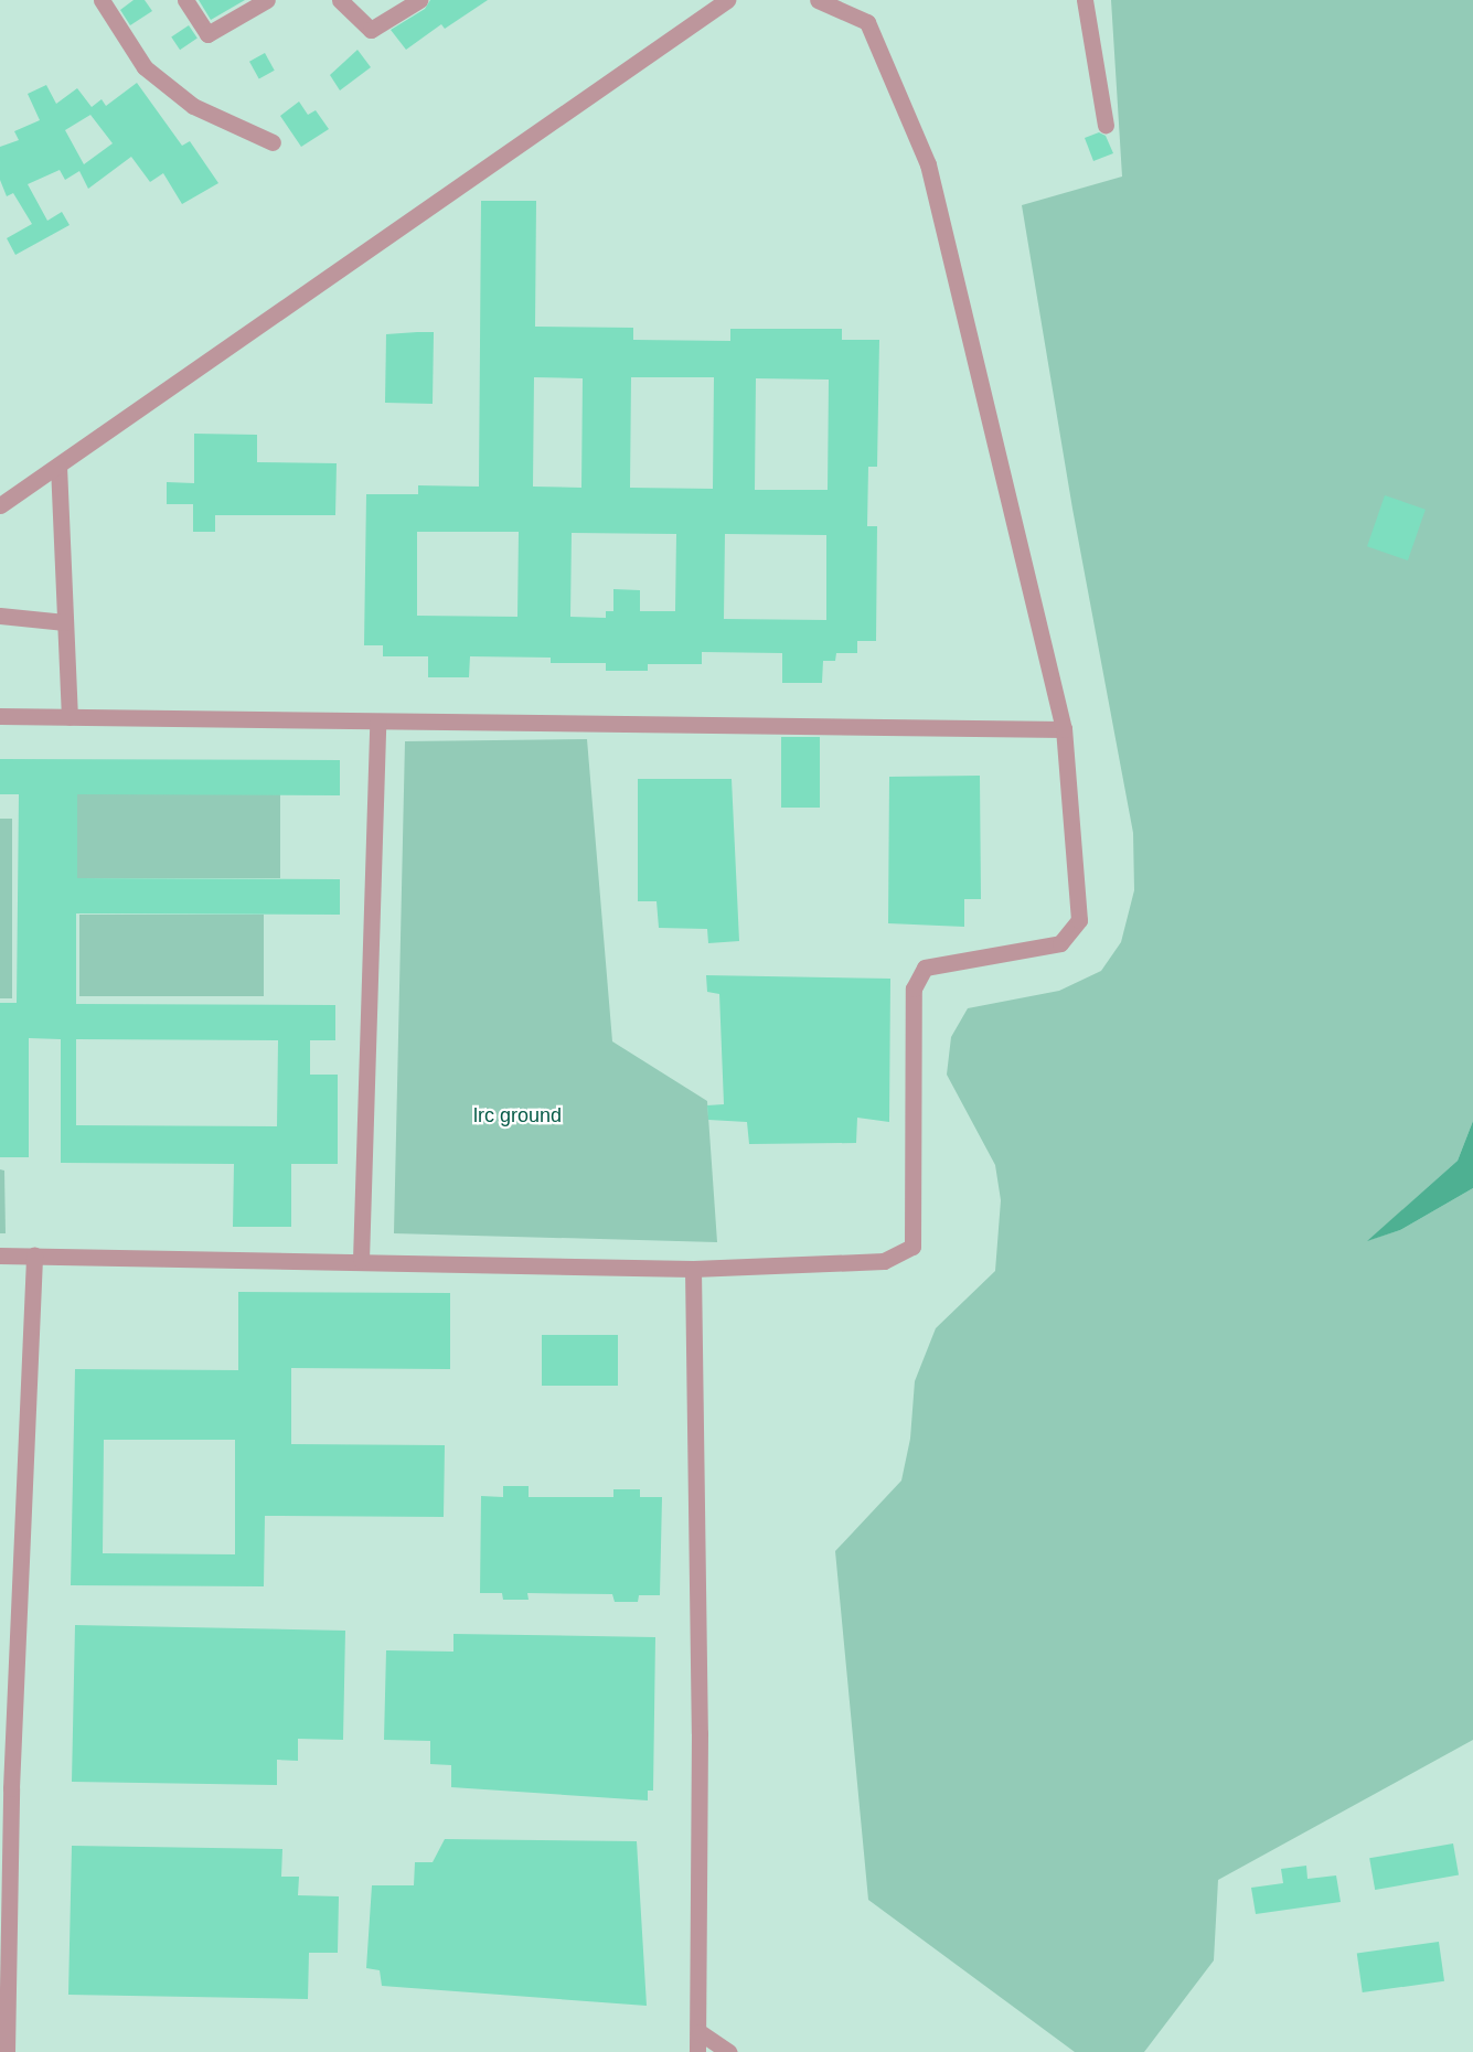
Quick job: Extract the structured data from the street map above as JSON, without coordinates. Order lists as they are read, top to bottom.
{
  "parks": ["lrc ground"]
}
